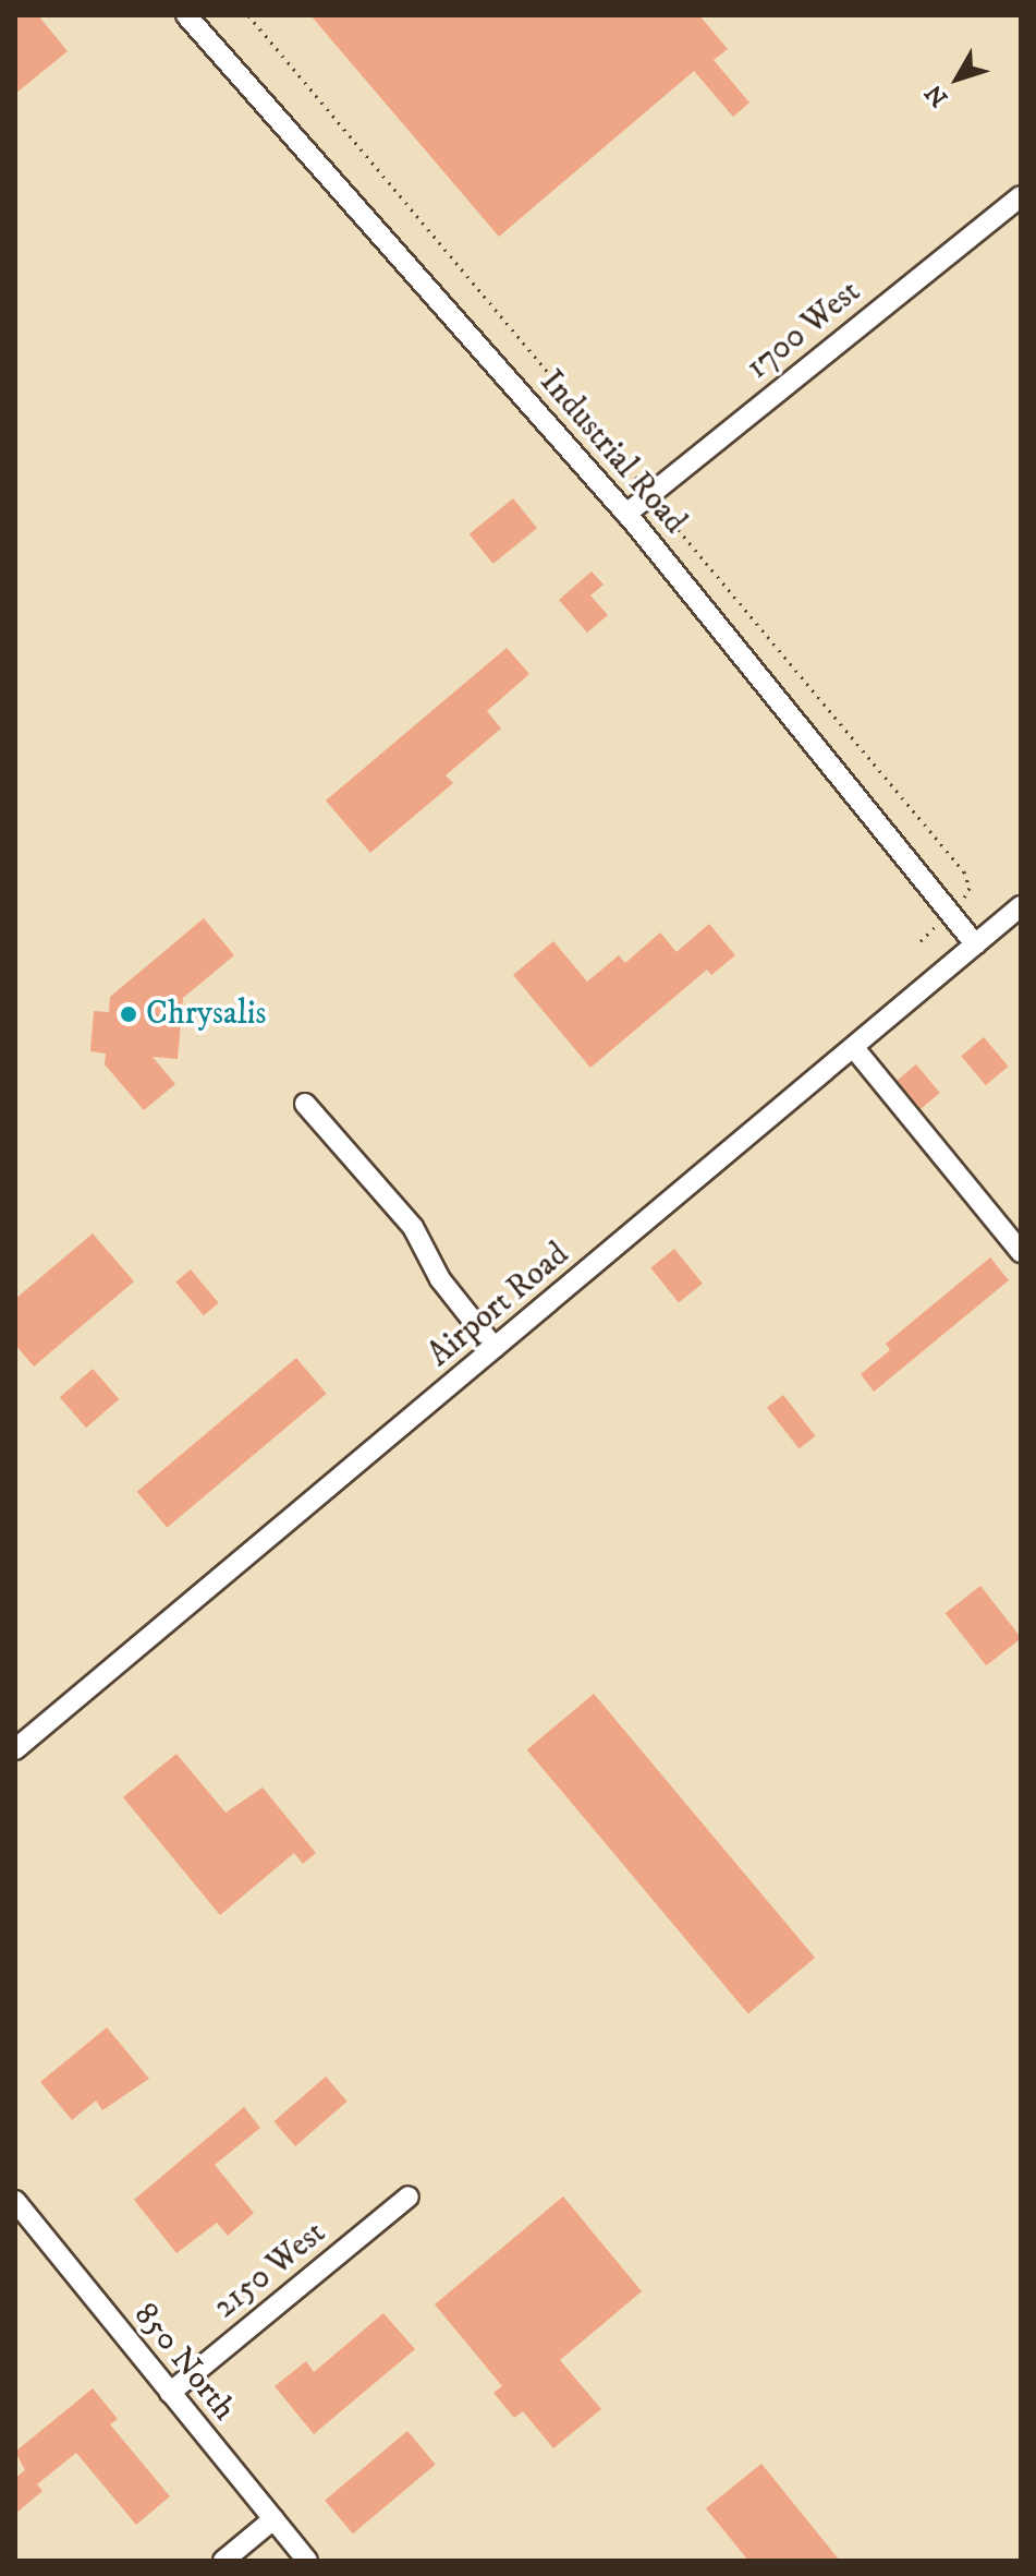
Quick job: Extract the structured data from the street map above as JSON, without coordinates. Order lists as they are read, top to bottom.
{
  "streets": {
    "street": [
      "1700 West",
      "Industrial Road",
      "Airport Road",
      "2150 West",
      "850 North"
    ]
  },
  "crossings": [
    ["1700 West", "Industrial Road"],
    ["Industrial Road", "Airport Road"],
    ["2150 West", "850 North"]
  ],
  "places": ["Chrysalis"],
  "north": "bottom left"
}
